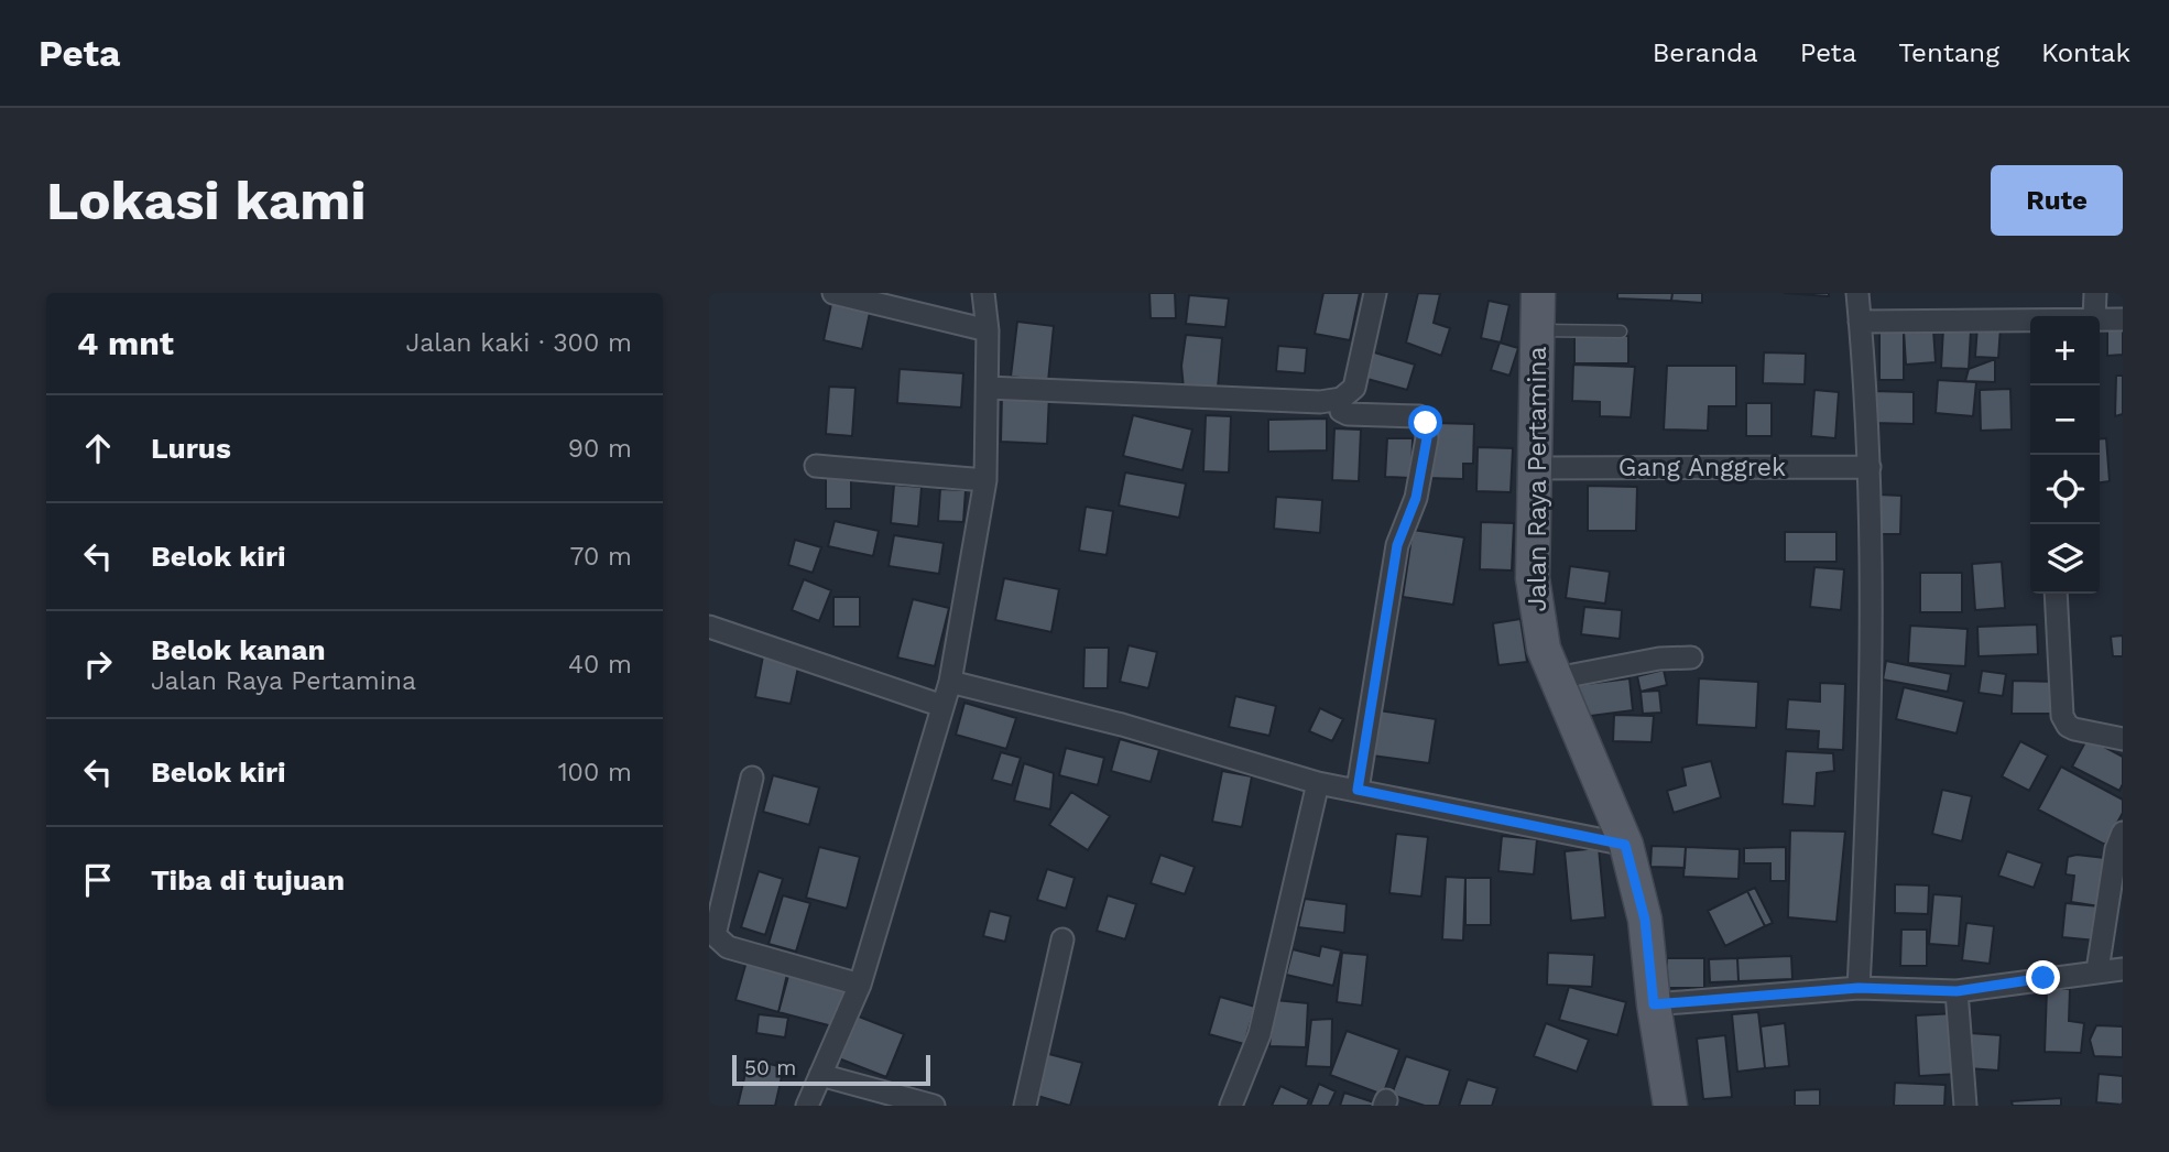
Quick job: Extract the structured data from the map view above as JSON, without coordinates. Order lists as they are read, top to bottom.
{
  "streets": {
    "main road": ["Jalan Raya Pertamina"],
    "street": ["Gang Anggrek"]
  },
  "crossings": [
    ["Gang Anggrek", "Jalan Raya Pertamina"]
  ],
  "scale_bar": "50 m",
  "page": {
    "header": "Peta",
    "nav": [
      "Beranda",
      "Peta",
      "Tentang",
      "Kontak"
    ],
    "buttons": "Rute",
    "title": "Lokasi kami",
    "heading": ["4 mnt", "Jalan kaki · 300 m"],
    "map_buttons": ["+", "−"],
    "list": [
      ["Lurus", "90 m"],
      ["Belok kiri", "70 m"],
      ["Belok kanan", "Jalan Raya Pertamina", "40 m"],
      ["Belok kiri", "100 m"],
      "Tiba di tujuan"
    ],
    "scale": "50 m"
  }
}
